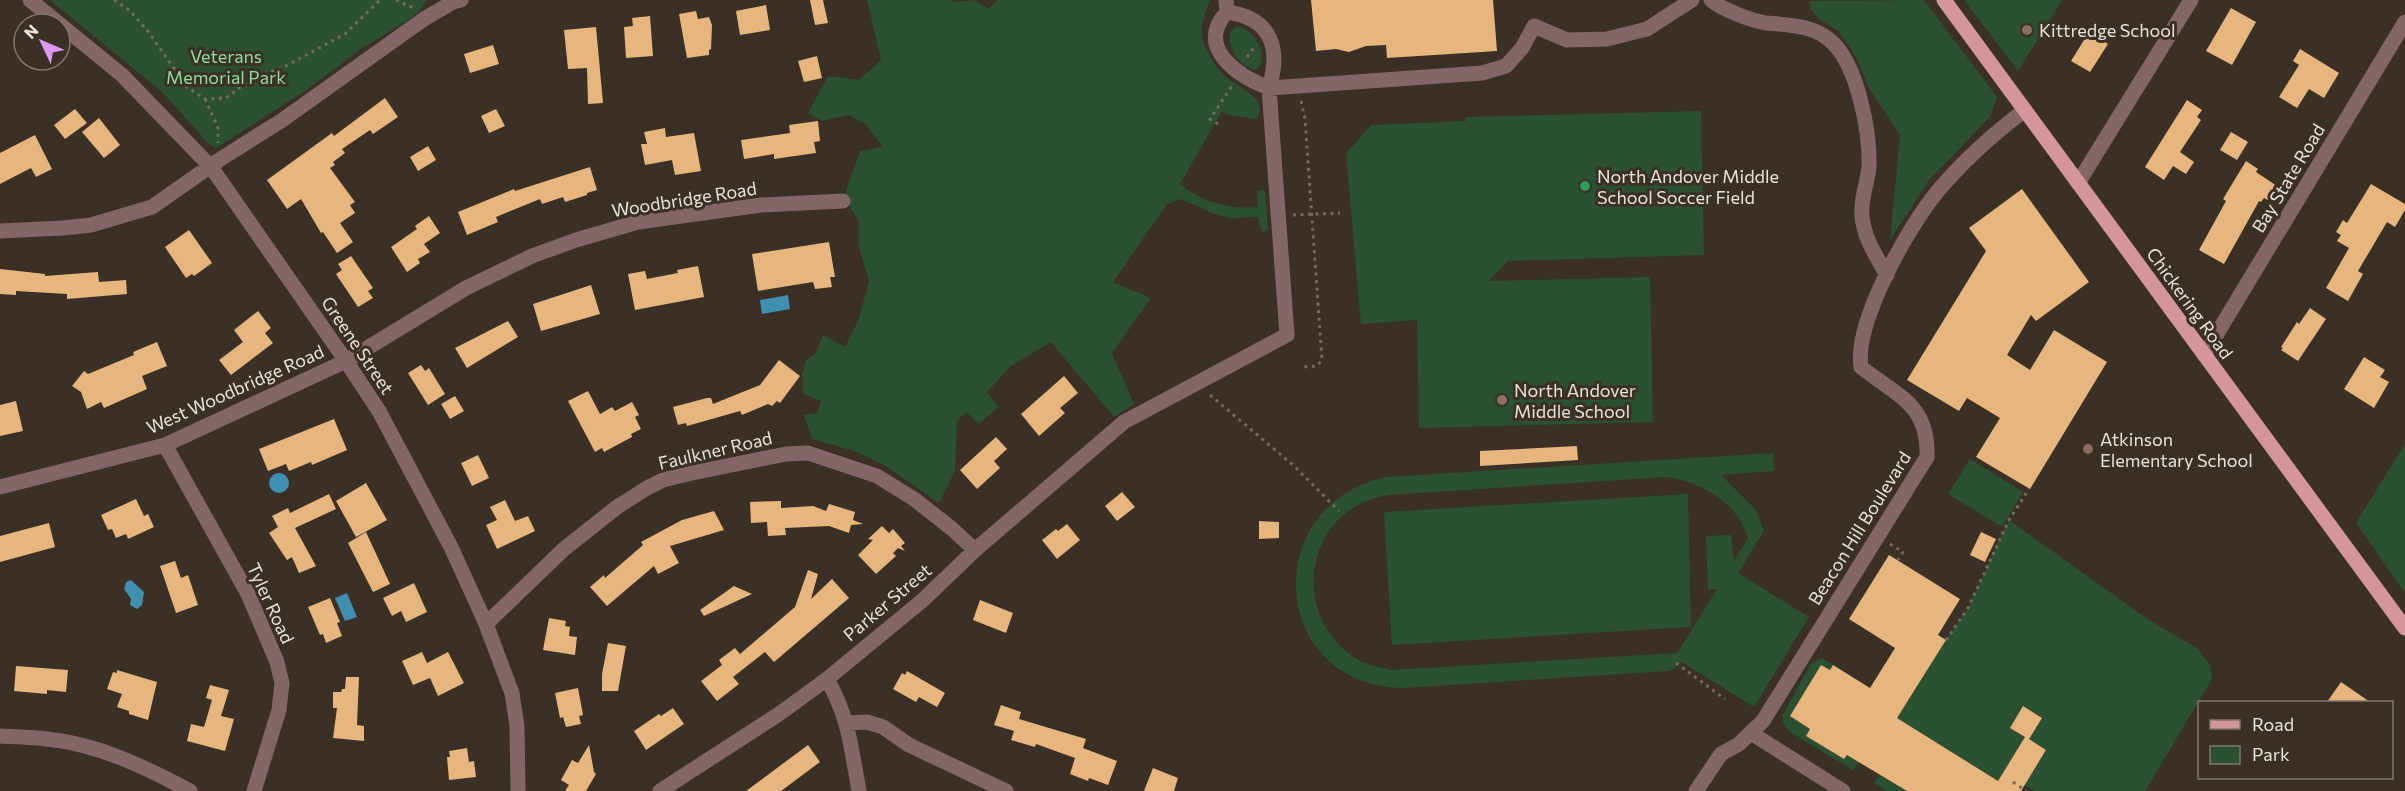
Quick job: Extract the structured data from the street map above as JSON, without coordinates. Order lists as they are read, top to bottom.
{
  "streets": {
    "main road": ["Chickering Road"],
    "street": [
      "Bay State Road",
      "Woodbridge Road",
      "Greene Street",
      "West Woodbridge Road",
      "Faulkner Road",
      "Beacon Hill Boulevard",
      "Parker Street",
      "Tyler Road"
    ]
  },
  "crossings": [
    ["Bay State Road", "Chickering Road"],
    ["Woodbridge Road", "Greene Street"],
    ["Woodbridge Road", "West Woodbridge Road"],
    ["Chickering Road", "Beacon Hill Boulevard"],
    ["Greene Street", "West Woodbridge Road"],
    ["Greene Street", "Faulkner Road"],
    ["West Woodbridge Road", "Tyler Road"],
    ["Faulkner Road", "Parker Street"]
  ],
  "parks": ["Veterans Memorial Park"],
  "places": [
    "Kittredge School",
    "North Andover Middle School Soccer Field",
    "North Andover Middle School",
    "Atkinson Elementary School"
  ],
  "legend": ["Road", "Park"],
  "north": "top left"
}
